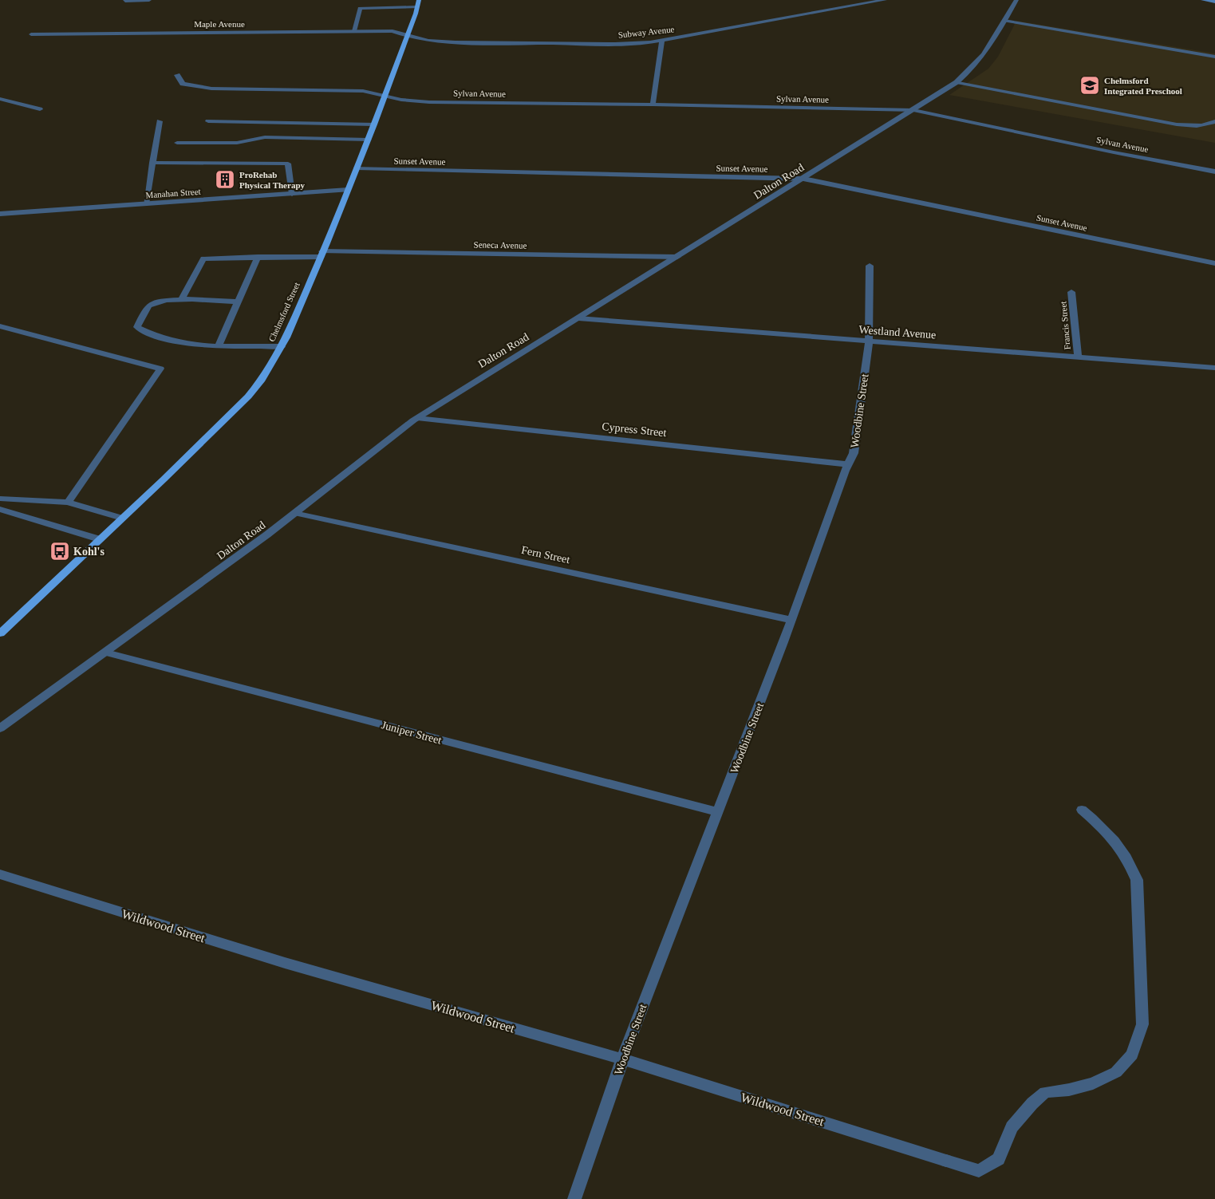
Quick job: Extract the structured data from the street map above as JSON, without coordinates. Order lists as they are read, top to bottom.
{
  "streets": {
    "main road": ["Chelmsford Street"],
    "street": [
      "Maple Avenue",
      "Subway Avenue",
      "Sylvan Avenue",
      "Sunset Avenue",
      "Dalton Road",
      "Manahan Street",
      "Seneca Avenue",
      "Francis Street",
      "Westland Avenue",
      "Woodbine Street",
      "Cypress Street",
      "Fern Street",
      "Juniper Street",
      "Wildwood Street"
    ]
  },
  "crossings": [
    ["Maple Avenue", "Subway Avenue"],
    ["Maple Avenue", "Chelmsford Street"],
    ["Subway Avenue", "Chelmsford Street"],
    ["Sylvan Avenue", "Dalton Road"],
    ["Sylvan Avenue", "Chelmsford Street"],
    ["Sunset Avenue", "Dalton Road"],
    ["Sunset Avenue", "Chelmsford Street"],
    ["Dalton Road", "Seneca Avenue"],
    ["Dalton Road", "Westland Avenue"],
    ["Dalton Road", "Cypress Street"],
    ["Dalton Road", "Fern Street"],
    ["Dalton Road", "Juniper Street"],
    ["Manahan Street", "Chelmsford Street"],
    ["Seneca Avenue", "Chelmsford Street"],
    ["Francis Street", "Westland Avenue"],
    ["Westland Avenue", "Woodbine Street"],
    ["Woodbine Street", "Cypress Street"],
    ["Woodbine Street", "Fern Street"],
    ["Woodbine Street", "Juniper Street"],
    ["Woodbine Street", "Wildwood Street"]
  ],
  "places": {
    "school or university": ["Chelmsford Integrated Preschool"],
    "building": ["ProRehab Physical Therapy"],
    "bus stop": ["Kohl's"]
  }
}
